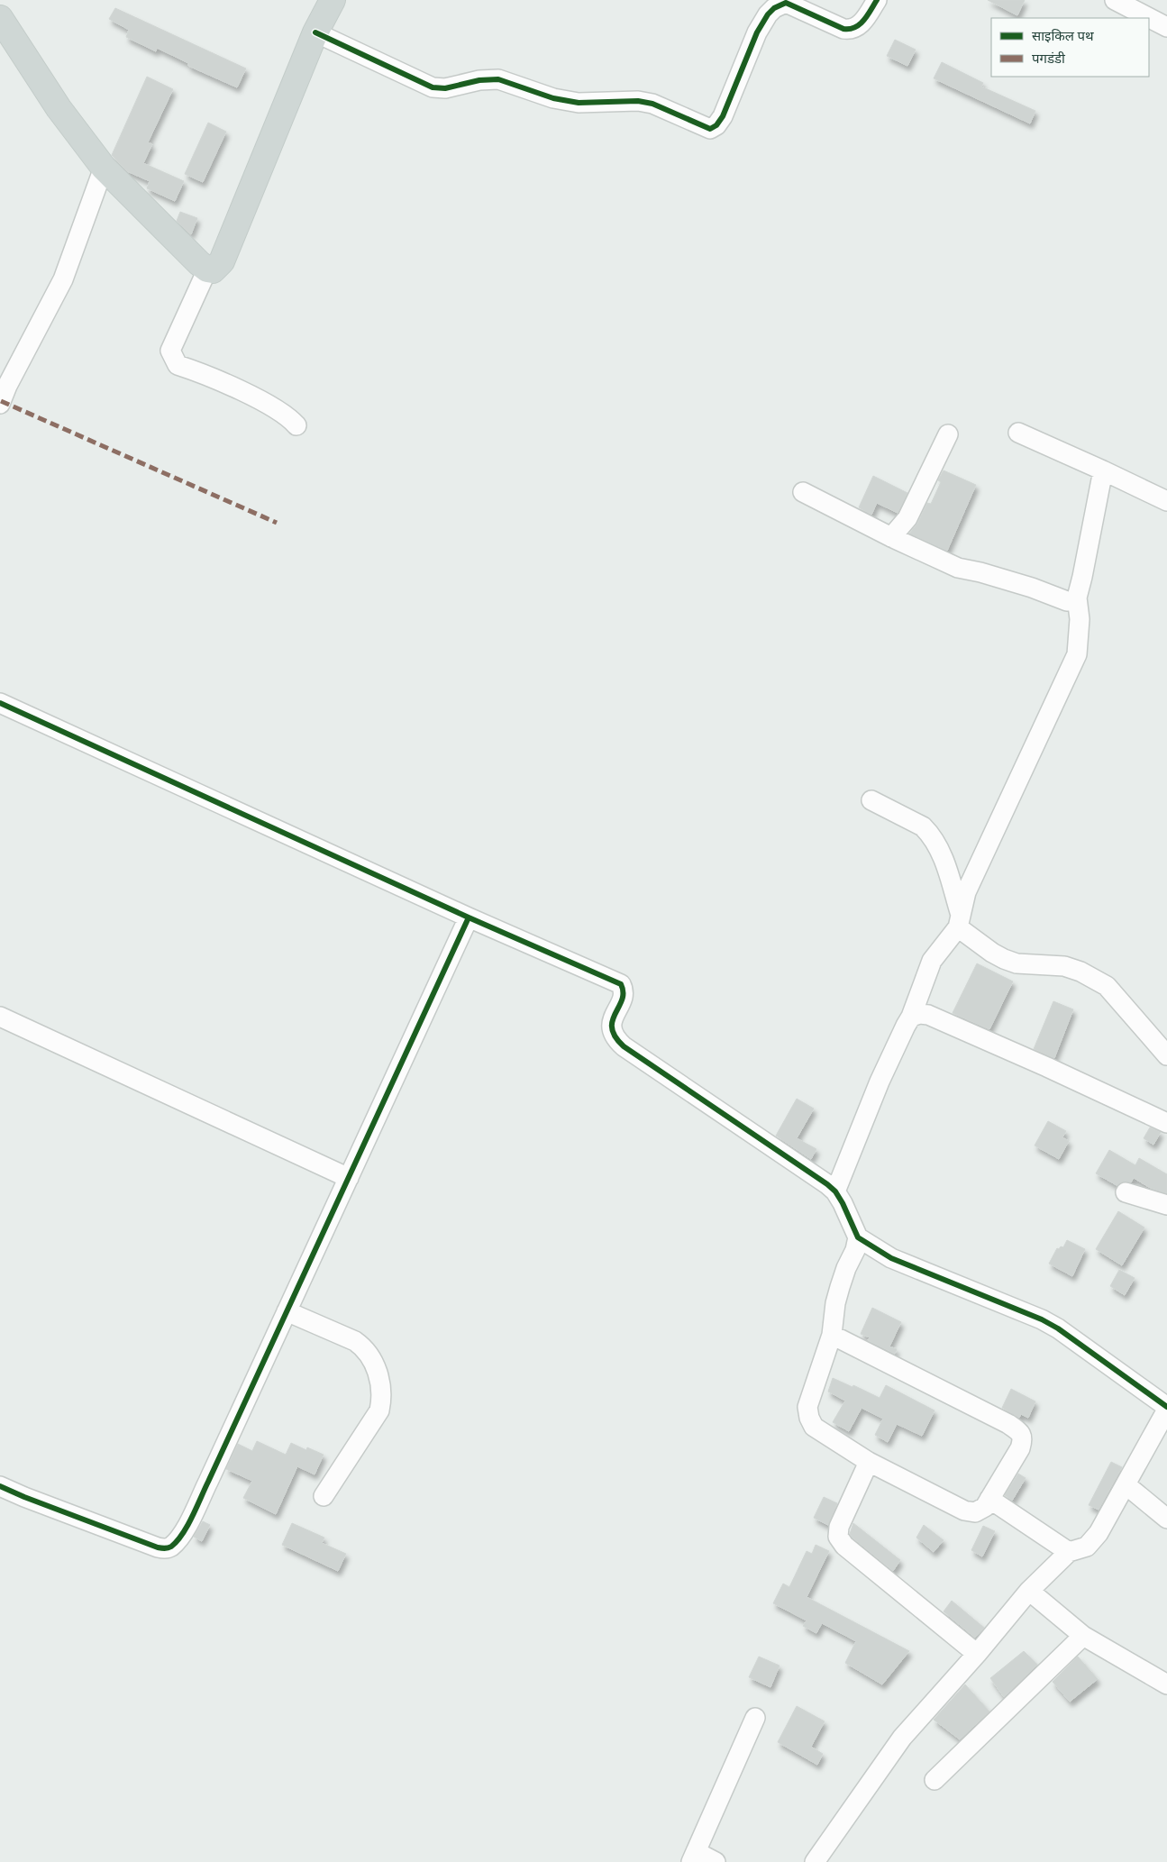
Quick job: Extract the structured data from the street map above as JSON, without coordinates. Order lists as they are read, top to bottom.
{
  "legend": ["साइकिल पथ", "पगडंडी"]
}
